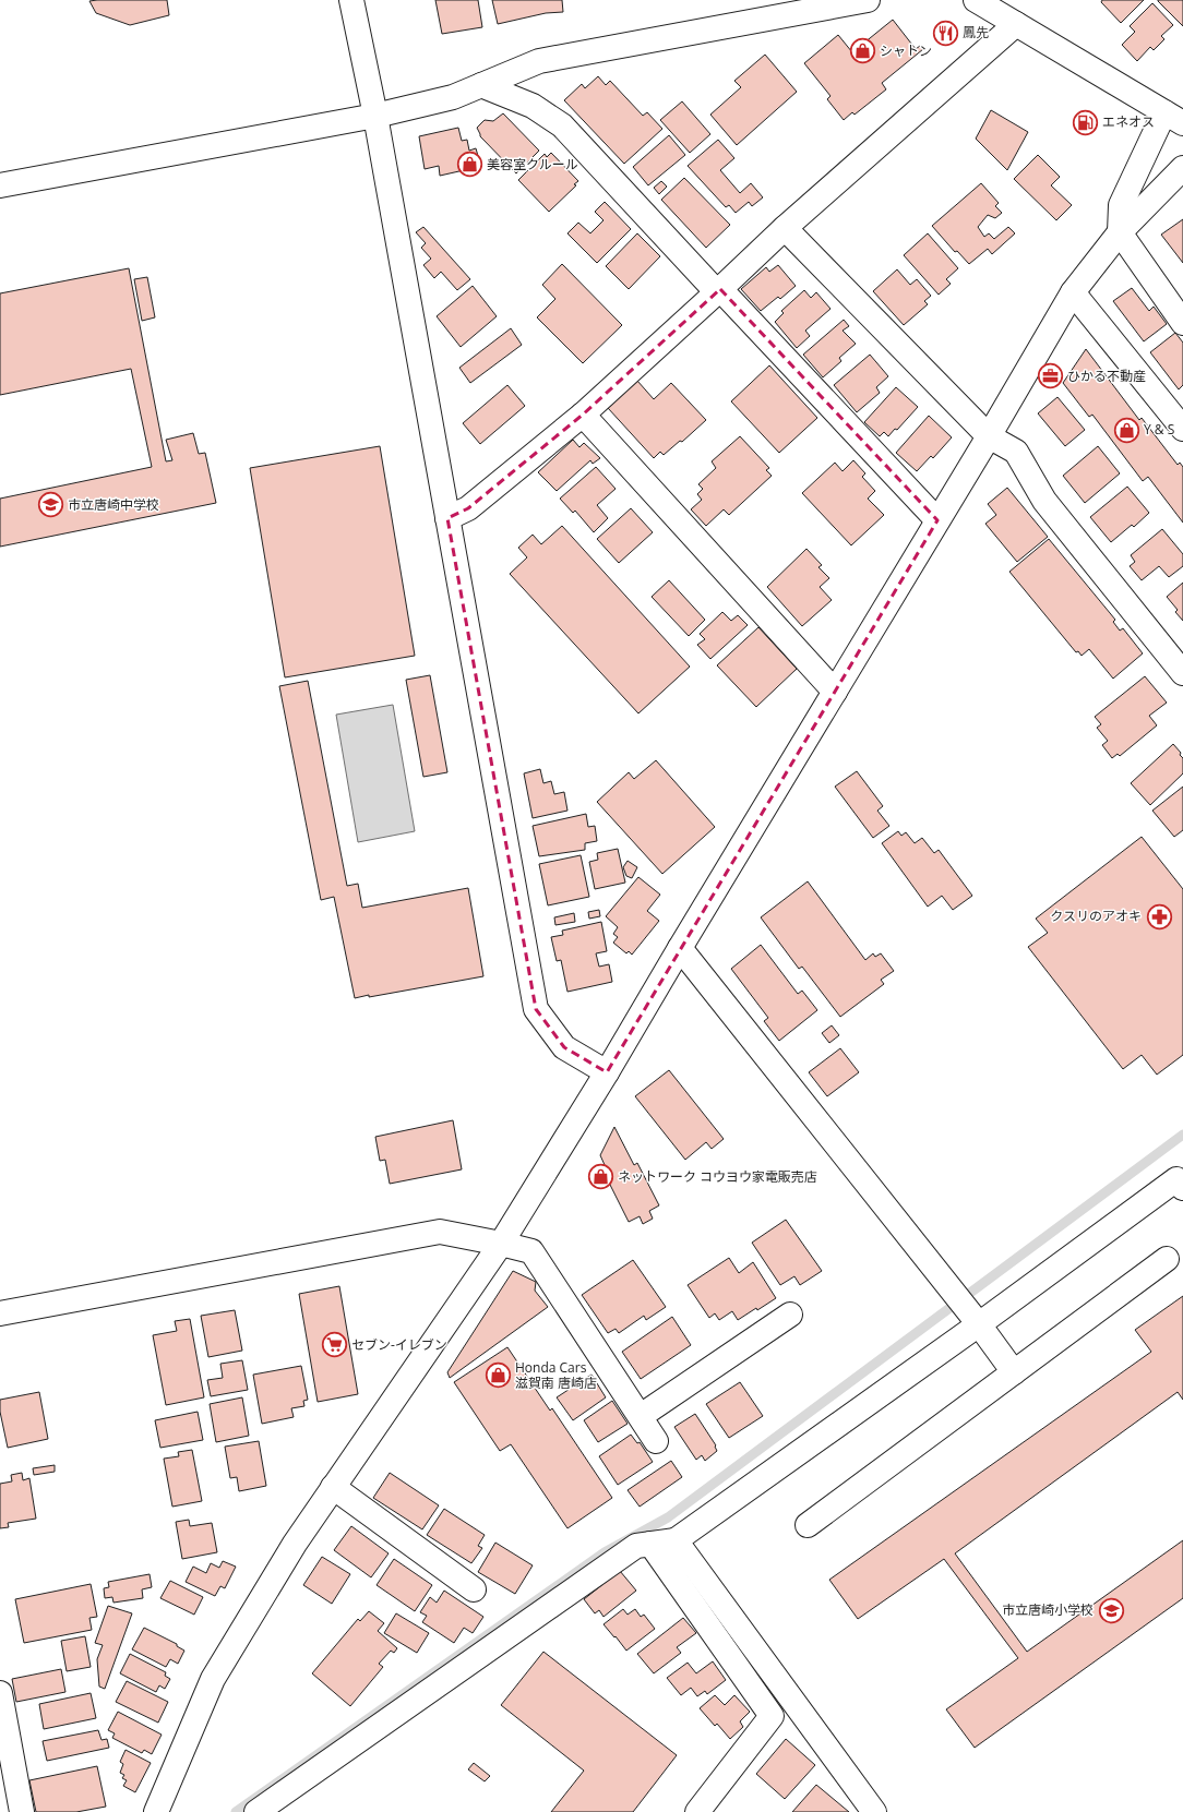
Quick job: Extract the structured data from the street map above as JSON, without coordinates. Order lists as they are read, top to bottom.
{
  "places": {
    "restaurant": ["鳳先"],
    "shop": [
      "シャトン",
      "美容室クルール",
      "Y & S",
      "ネットワーク コウヨウ家電販売店",
      "Honda Cars 滋賀南 唐崎店"
    ],
    "fuel station": ["エネオス"],
    "office": ["ひかる不動産"],
    "school or university": ["市立唐崎中学校", "市立唐崎小学校"],
    "pharmacy": ["クスリのアオキ"],
    "supermarket": ["セブン-イレブン"]
  }
}
